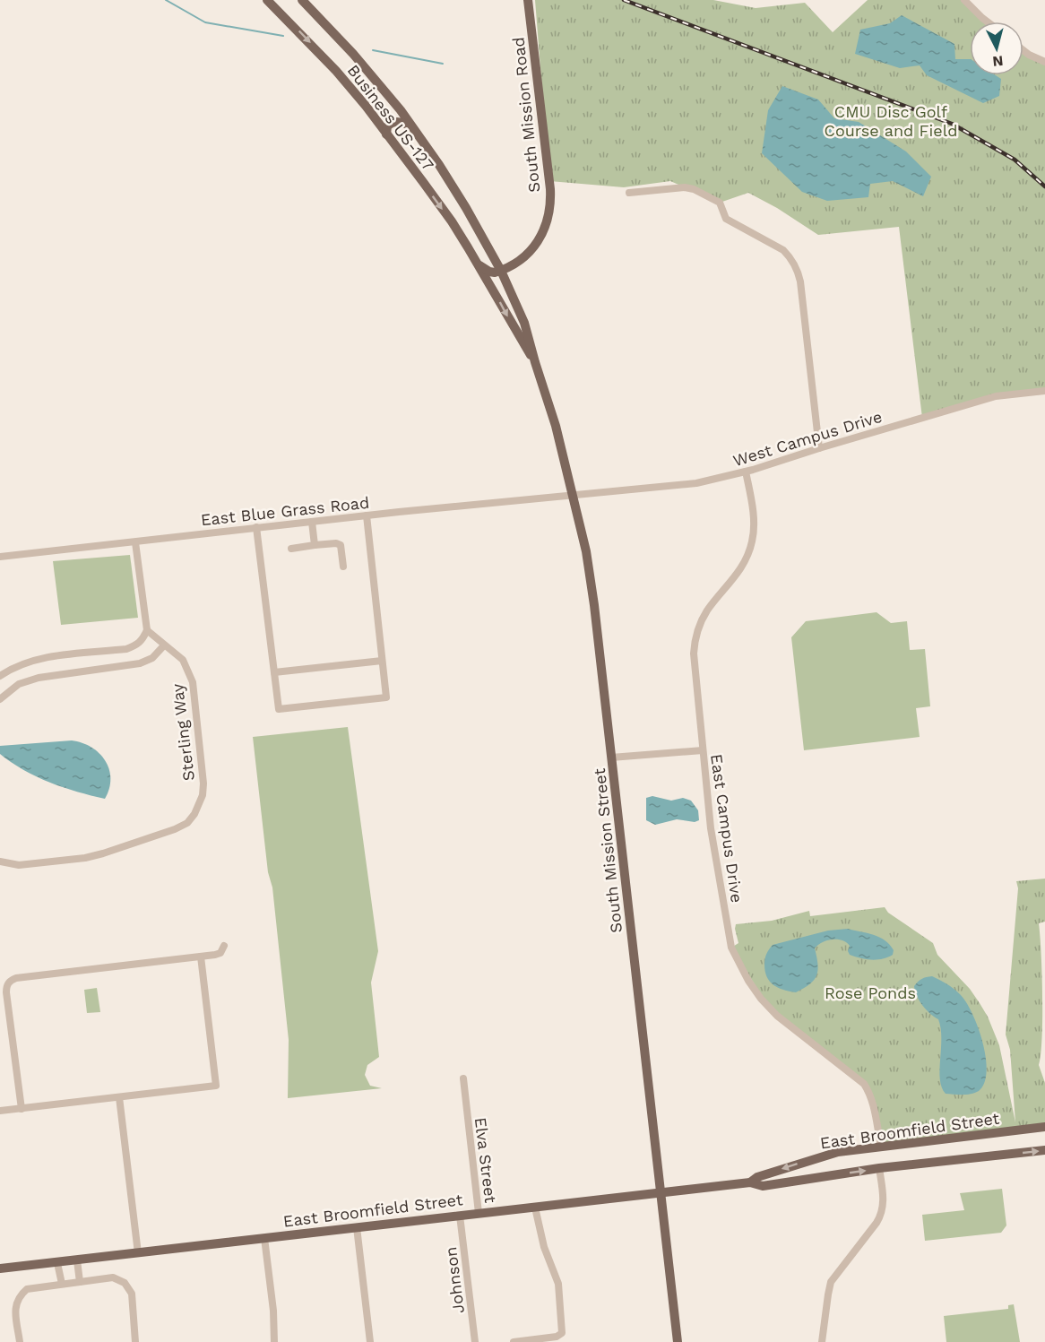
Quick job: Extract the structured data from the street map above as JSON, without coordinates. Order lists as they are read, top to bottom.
{
  "streets": {
    "main road": [
      "South Mission Road",
      "Business US-127",
      "South Mission Street",
      "East Broomfield Street"
    ],
    "street": [
      "West Campus Drive",
      "East Blue Grass Road",
      "Sterling Way",
      "East Campus Drive",
      "Elva Street",
      "Johnson"
    ]
  },
  "crossings": [
    ["South Mission Road", "Business US-127"],
    ["South Mission Road", "South Mission Street"],
    ["Business US-127", "South Mission Street"],
    ["West Campus Drive", "East Blue Grass Road"],
    ["West Campus Drive", "East Campus Drive"],
    ["West Campus Drive", "South Mission Street"],
    ["East Blue Grass Road", "South Mission Street"],
    ["East Campus Drive", "East Broomfield Street"],
    ["South Mission Street", "East Broomfield Street"],
    ["East Broomfield Street", "Elva Street"],
    ["East Broomfield Street", "Johnson"]
  ],
  "parks": ["CMU Disc Golf Course and Field", "Rose Ponds"],
  "north": "bottom"
}
